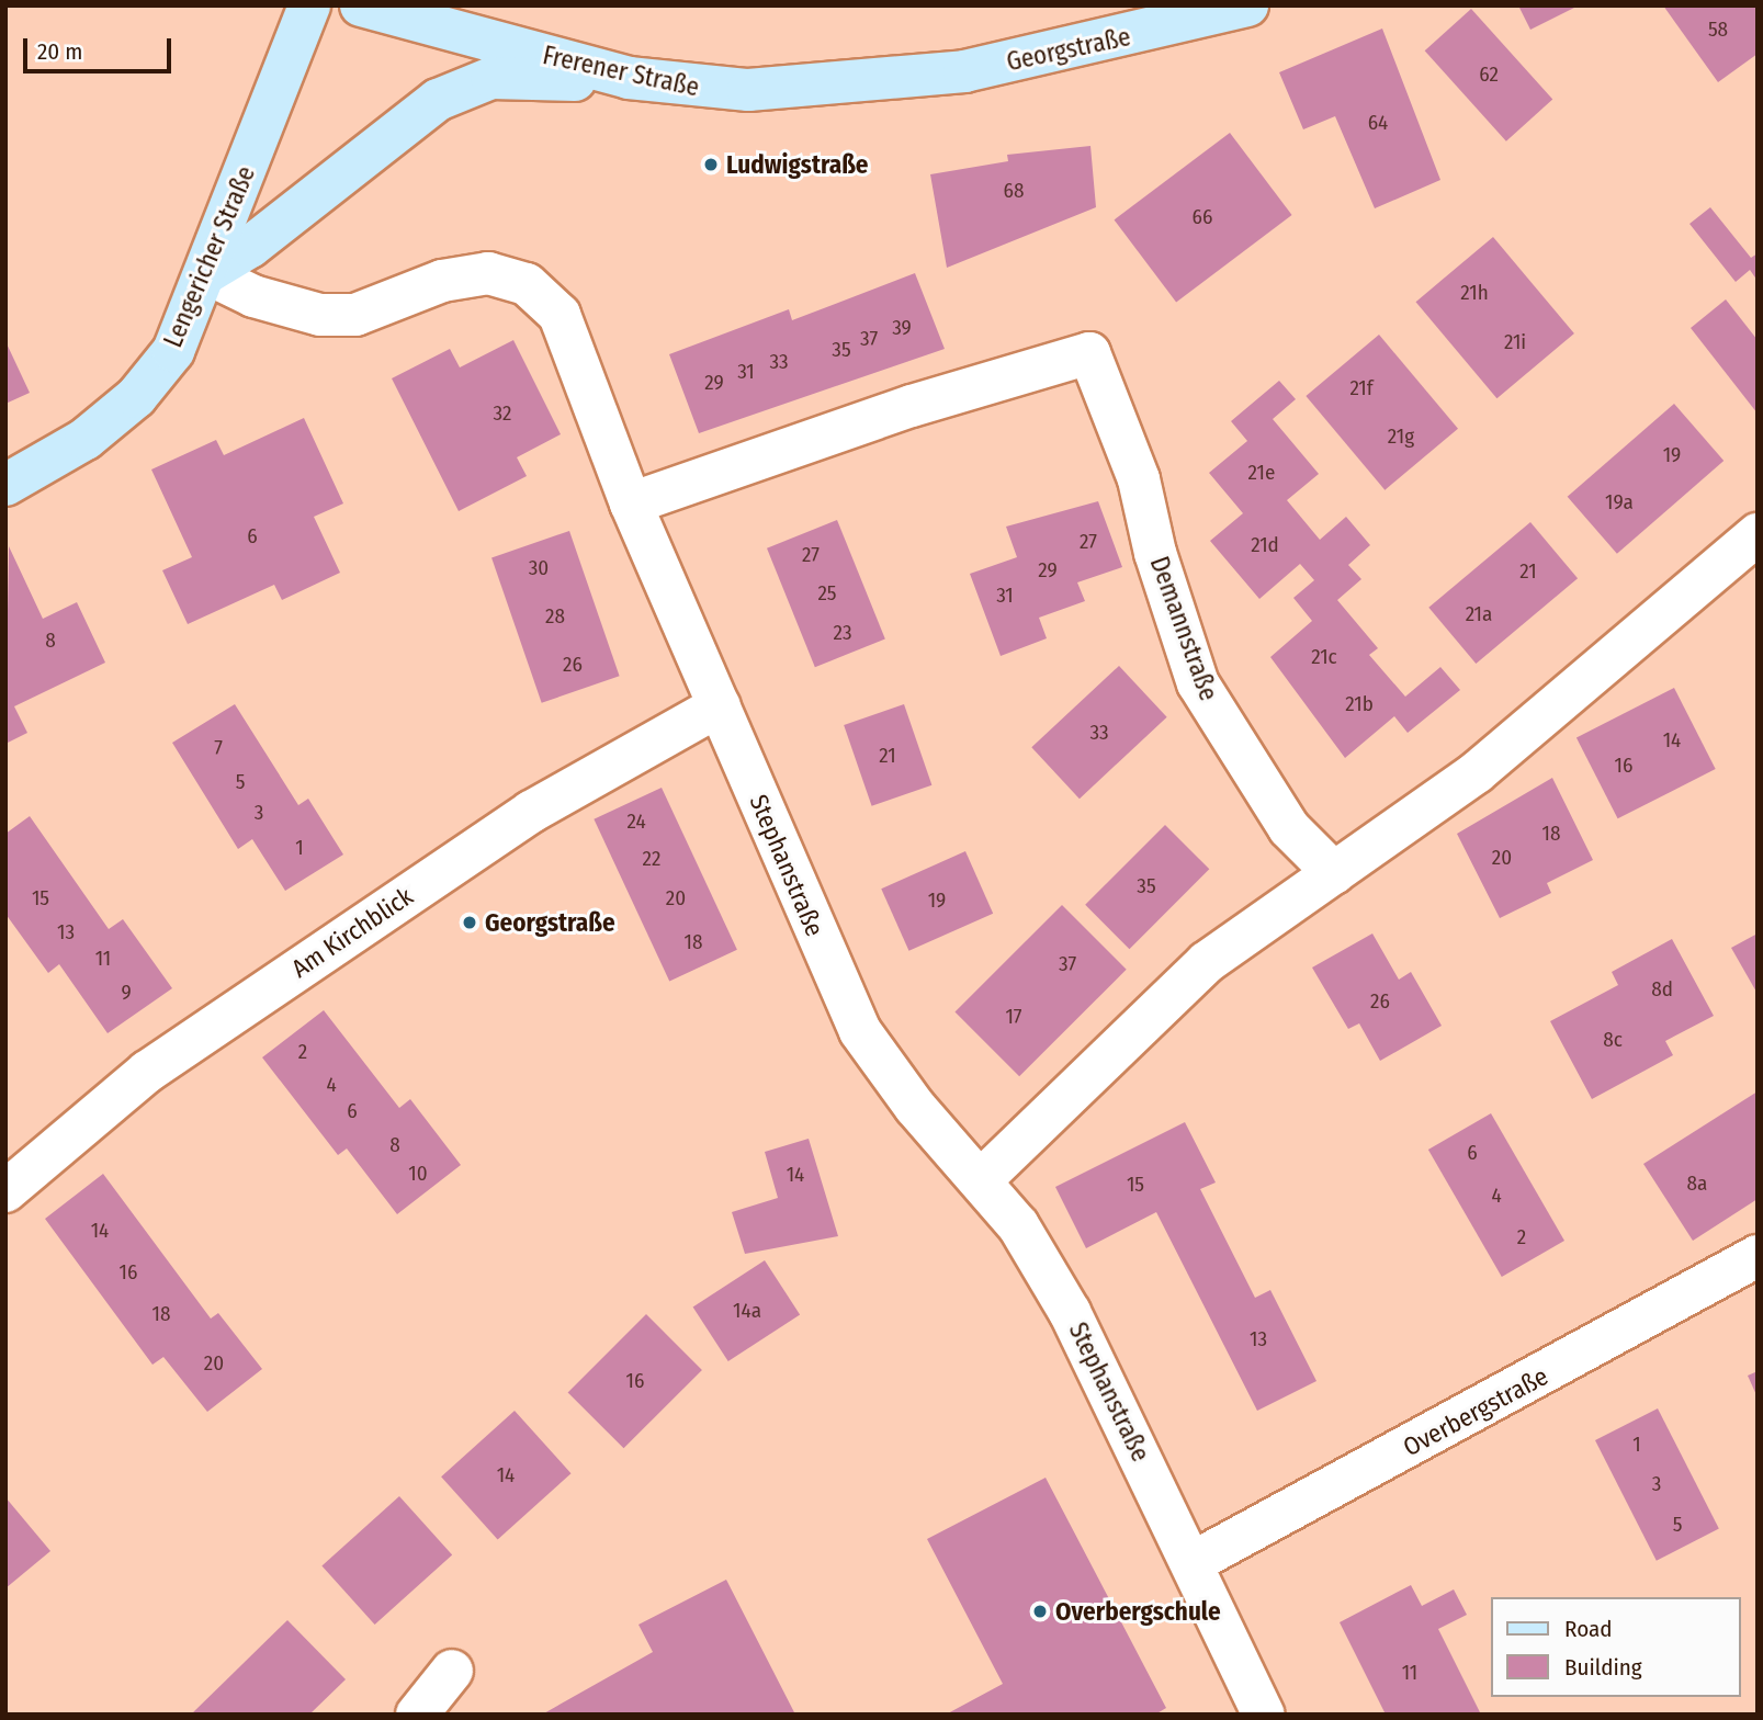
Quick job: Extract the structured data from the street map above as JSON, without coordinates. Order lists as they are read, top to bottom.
{
  "streets": {
    "main road": ["Georgstraße", "Frerener Straße", "Lengericher Straße"],
    "street": [
      "Demannstraße",
      "Stephanstraße",
      "Am Kirchblick",
      "Overbergstraße"
    ]
  },
  "crossings": [
    ["Georgstraße", "Frerener Straße"],
    ["Lengericher Straße", "Stephanstraße"],
    ["Demannstraße", "Stephanstraße"],
    ["Stephanstraße", "Am Kirchblick"],
    ["Stephanstraße", "Overbergstraße"]
  ],
  "places": ["Ludwigstraße", "Georgstraße", "Overbergschule"],
  "house_numbers": [
    "58",
    "62",
    "64",
    "68",
    "66",
    "21h",
    "39",
    "37",
    "21i",
    "35",
    "33",
    "31",
    "29",
    "21f",
    "32",
    "21g",
    "19",
    "21e",
    "19a",
    "6",
    "27",
    "21d",
    "27",
    "30",
    "29",
    "21",
    "25",
    "31",
    "21a",
    "28",
    "23",
    "8",
    "21c",
    "26",
    "21b",
    "33",
    "14",
    "7",
    "21",
    "16",
    "5",
    "3",
    "24",
    "18",
    "1",
    "20",
    "22",
    "35",
    "15",
    "20",
    "19",
    "13",
    "18",
    "11",
    "37",
    "8d",
    "9",
    "26",
    "17",
    "8c",
    "2",
    "4",
    "6",
    "8",
    "6",
    "10",
    "14",
    "8a",
    "15",
    "4",
    "14",
    "2",
    "16",
    "14a",
    "18",
    "13",
    "20",
    "16",
    "1",
    "14",
    "3",
    "5",
    "11"
  ],
  "legend": ["Road", "Building"],
  "scale_bar": "20 m"
}
